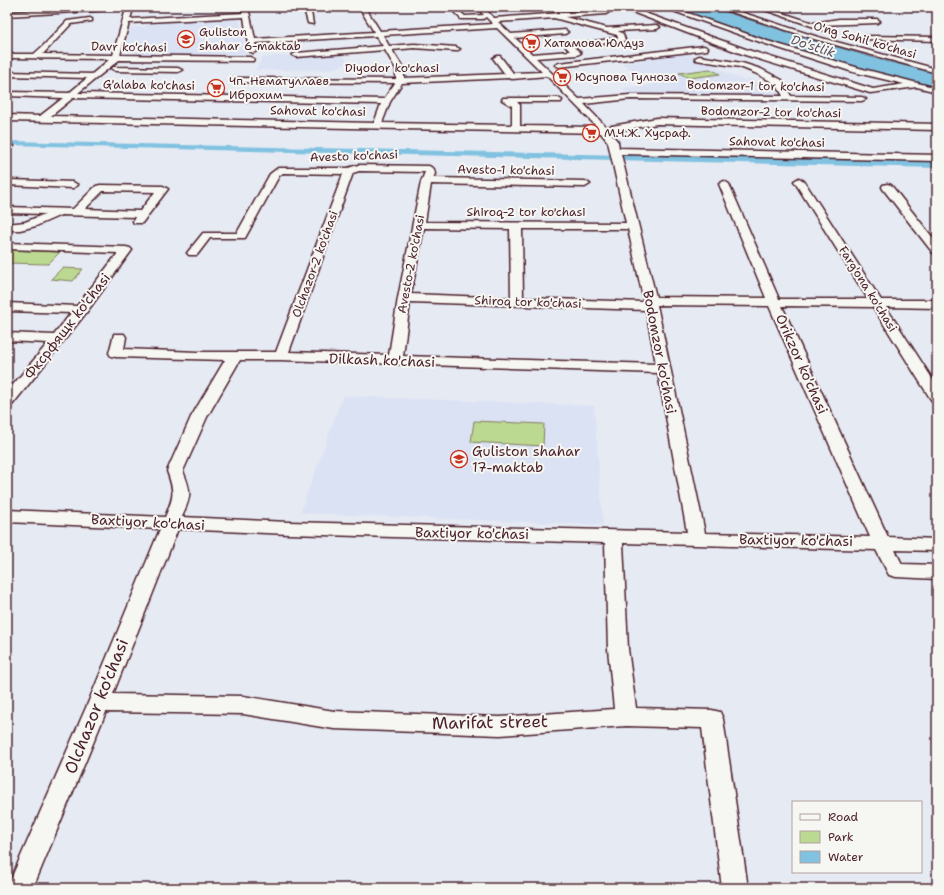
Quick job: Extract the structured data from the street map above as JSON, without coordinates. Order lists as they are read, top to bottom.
{
  "streets": {
    "street": [
      "O'ng Sohil ko'chasi",
      "Davr ko'chasi",
      "Diyodor ko'chasi",
      "G'alaba ko'chasi",
      "Bodomzor-1 tor ko'chasi",
      "Sahovat ko'chasi",
      "Bodomzor-2 tor ko'chasi",
      "Avesto ko'chasi",
      "Avesto-1 ko'chasi",
      "Shiroq-2 tor ko'chasi",
      "Olchazor-2 ko'chasi",
      "Avesto-2 ko'chasi",
      "Farg'ona ko'chasi",
      "Shiroq tor ko'chasi",
      "Фксрфящк ko'chasi",
      "Bodomzor ko'chasi",
      "Dilkash ko'chasi",
      "Orikzor ko'chasi",
      "Baxtiyor ko'chasi",
      "Olchazor ko'chasi",
      "Marifat street"
    ]
  },
  "crossings": [
    ["Diyodor ko'chasi", "Bodomzor ko'chasi"],
    ["Bodomzor-1 tor ko'chasi", "Bodomzor ko'chasi"],
    ["Sahovat ko'chasi", "Bodomzor-2 tor ko'chasi"],
    ["Sahovat ko'chasi", "Bodomzor ko'chasi"],
    ["Bodomzor-2 tor ko'chasi", "Bodomzor ko'chasi"],
    ["Avesto ko'chasi", "Avesto-1 ko'chasi"],
    ["Avesto ko'chasi", "Olchazor-2 ko'chasi"],
    ["Avesto ko'chasi", "Avesto-2 ko'chasi"],
    ["Avesto-1 ko'chasi", "Avesto-2 ko'chasi"],
    ["Shiroq-2 tor ko'chasi", "Avesto-2 ko'chasi"],
    ["Shiroq-2 tor ko'chasi", "Bodomzor ko'chasi"],
    ["Olchazor-2 ko'chasi", "Dilkash ko'chasi"],
    ["Avesto-2 ko'chasi", "Shiroq tor ko'chasi"],
    ["Avesto-2 ko'chasi", "Dilkash ko'chasi"],
    ["Farg'ona ko'chasi", "Shiroq tor ko'chasi"],
    ["Shiroq tor ko'chasi", "Bodomzor ko'chasi"],
    ["Shiroq tor ko'chasi", "Orikzor ko'chasi"],
    ["Bodomzor ko'chasi", "Dilkash ko'chasi"],
    ["Bodomzor ko'chasi", "Baxtiyor ko'chasi"],
    ["Dilkash ko'chasi", "Olchazor ko'chasi"],
    ["Orikzor ko'chasi", "Baxtiyor ko'chasi"],
    ["Baxtiyor ko'chasi", "Olchazor ko'chasi"],
    ["Olchazor ko'chasi", "Marifat street"]
  ],
  "water": ["Do'stlik"],
  "places": {
    "school or university": ["Guliston shahar 6-maktab", "Guliston shahar 17-maktab"],
    "supermarket": [
      "Хатамова Юлдуз",
      "Юсупова Гулноза",
      "Чп. Нематуллаев Иброхим",
      "М.Ч.Ж. Хусраф."
    ]
  },
  "legend": ["Road", "Park", "Water"]
}
